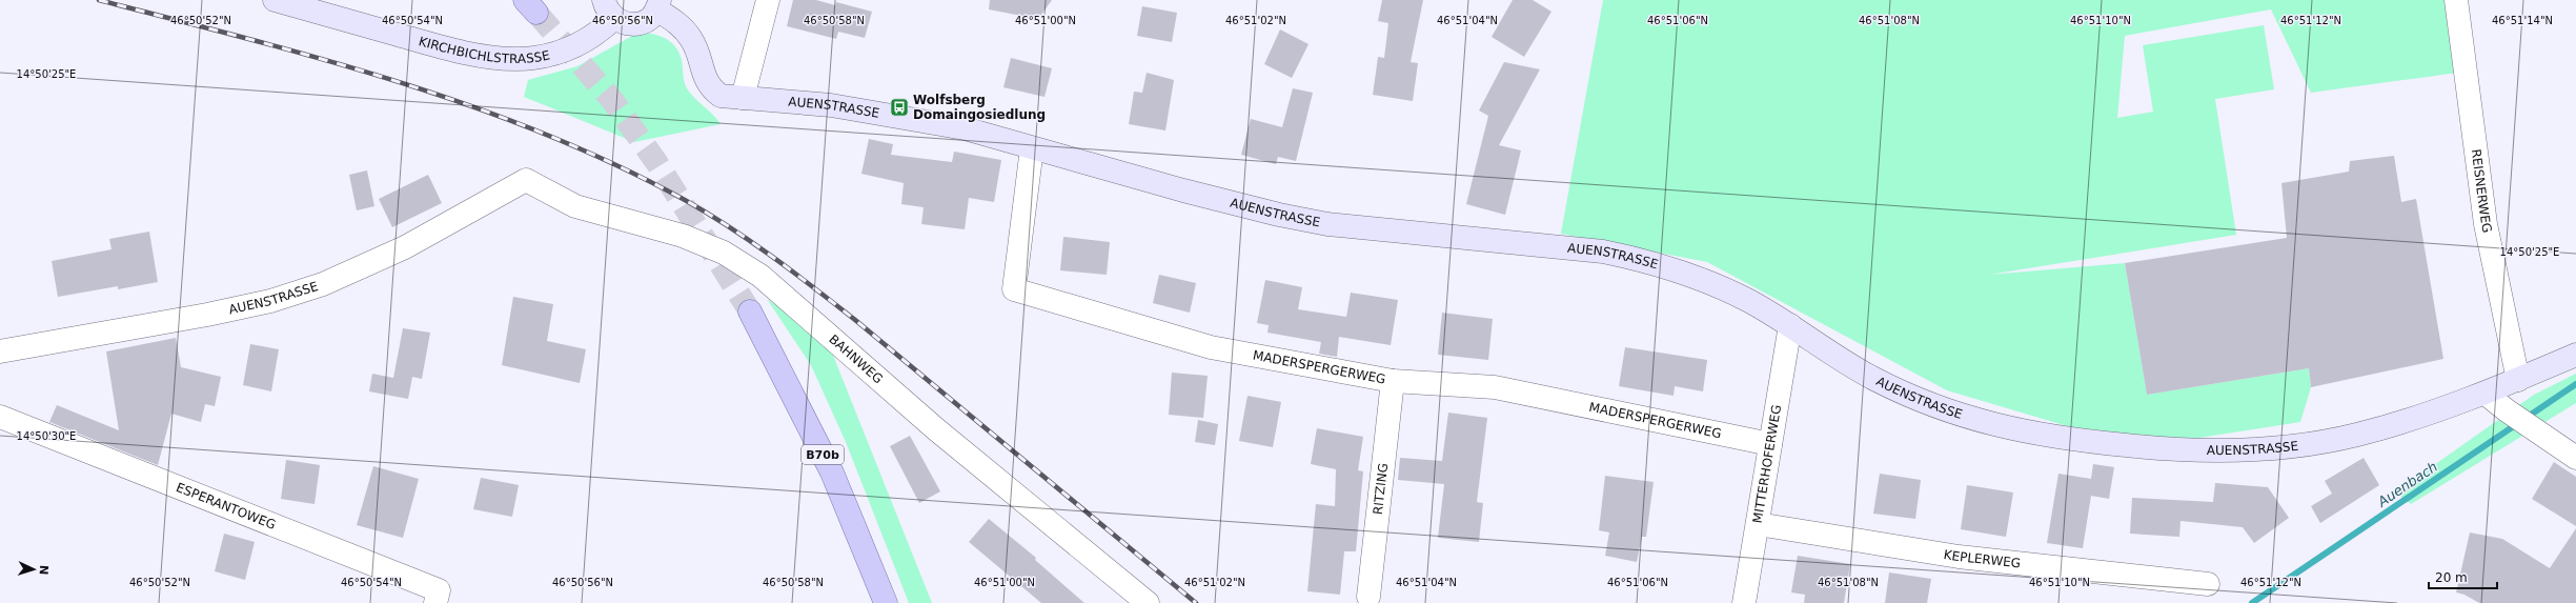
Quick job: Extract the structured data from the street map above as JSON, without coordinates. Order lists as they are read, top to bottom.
{
  "streets": {
    "main road": ["B70b"],
    "street": [
      "KIRCHBICHLSTRASSE",
      "AUENSTRASSE",
      "REISNERWEG",
      "BAHNWEG",
      "MADERSPERGERWEG",
      "MITTERHOFERWEG",
      "RITZING",
      "ESPERANTOWEG",
      "KEPLERWEG"
    ]
  },
  "crossings": [
    ["AUENSTRASSE", "REISNERWEG"],
    ["AUENSTRASSE", "BAHNWEG"],
    ["AUENSTRASSE", "MADERSPERGERWEG"],
    ["AUENSTRASSE", "MITTERHOFERWEG"],
    ["MADERSPERGERWEG", "MITTERHOFERWEG"],
    ["MADERSPERGERWEG", "RITZING"],
    ["MITTERHOFERWEG", "KEPLERWEG"]
  ],
  "water": ["Auenbach"],
  "places": {
    "bus stop": ["Wolfsberg Domaingosiedlung"]
  },
  "scale_bar": "20 m",
  "north": "right",
  "coordinates": [
    "46°50'52\"N",
    "46°50'54\"N",
    "46°50'56\"N",
    "46°50'58\"N",
    "46°51'00\"N",
    "46°51'02\"N",
    "46°51'04\"N",
    "46°51'06\"N",
    "46°51'08\"N",
    "46°51'10\"N",
    "46°51'12\"N",
    "46°51'14\"N",
    "14°50'25\"E",
    "14°50'30\"E"
  ]
}
